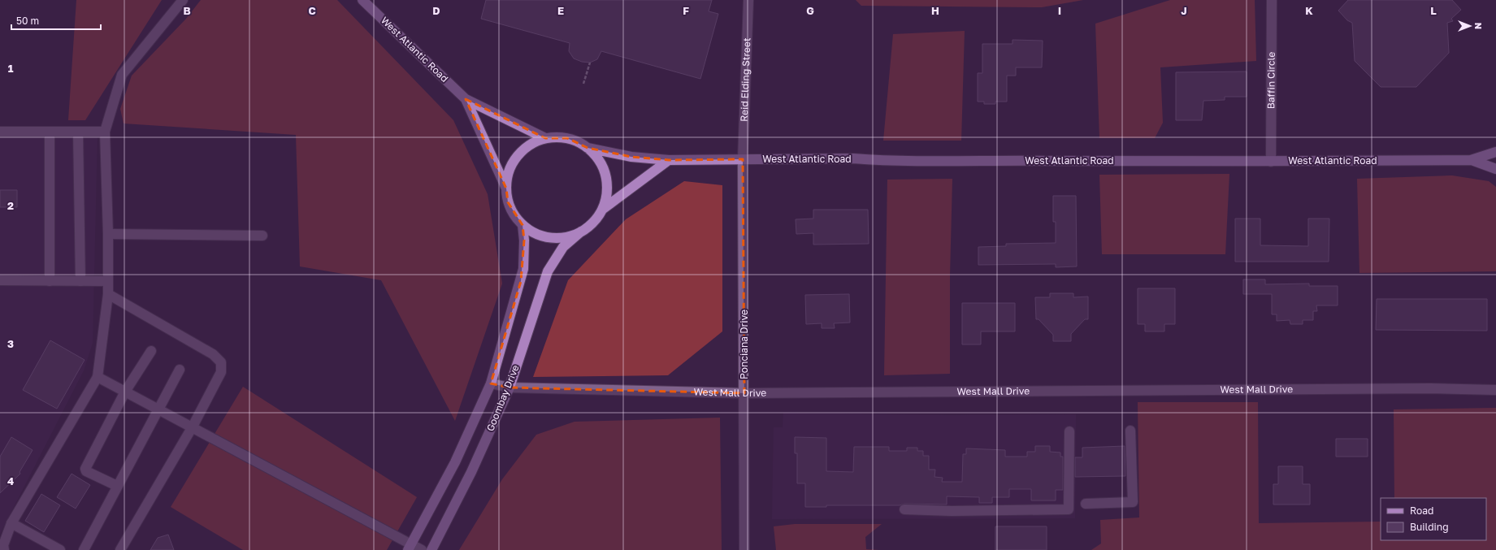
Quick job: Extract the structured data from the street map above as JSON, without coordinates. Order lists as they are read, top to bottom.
{
  "streets": {
    "main road": ["West Atlantic Road", "Goombay Drive"],
    "street": [
      "Reid Elding Street",
      "Baffin Circle",
      "Ponciana Drive",
      "West Mall Drive"
    ]
  },
  "crossings": [
    ["West Atlantic Road", "Reid Elding Street"],
    ["West Atlantic Road", "Baffin Circle"],
    ["West Atlantic Road", "Ponciana Drive"],
    ["West Atlantic Road", "Goombay Drive"],
    ["Reid Elding Street", "Ponciana Drive"],
    ["Ponciana Drive", "West Mall Drive"],
    ["West Mall Drive", "Goombay Drive"]
  ],
  "legend": ["Road", "Building"],
  "scale_bar": "50 m",
  "north": "right",
  "grid": {
    "columns": [
      "B",
      "C",
      "D",
      "E",
      "F",
      "G",
      "H",
      "I",
      "J",
      "K",
      "L"
    ],
    "rows": [
      "1",
      "2",
      "3",
      "4"
    ]
  }
}
